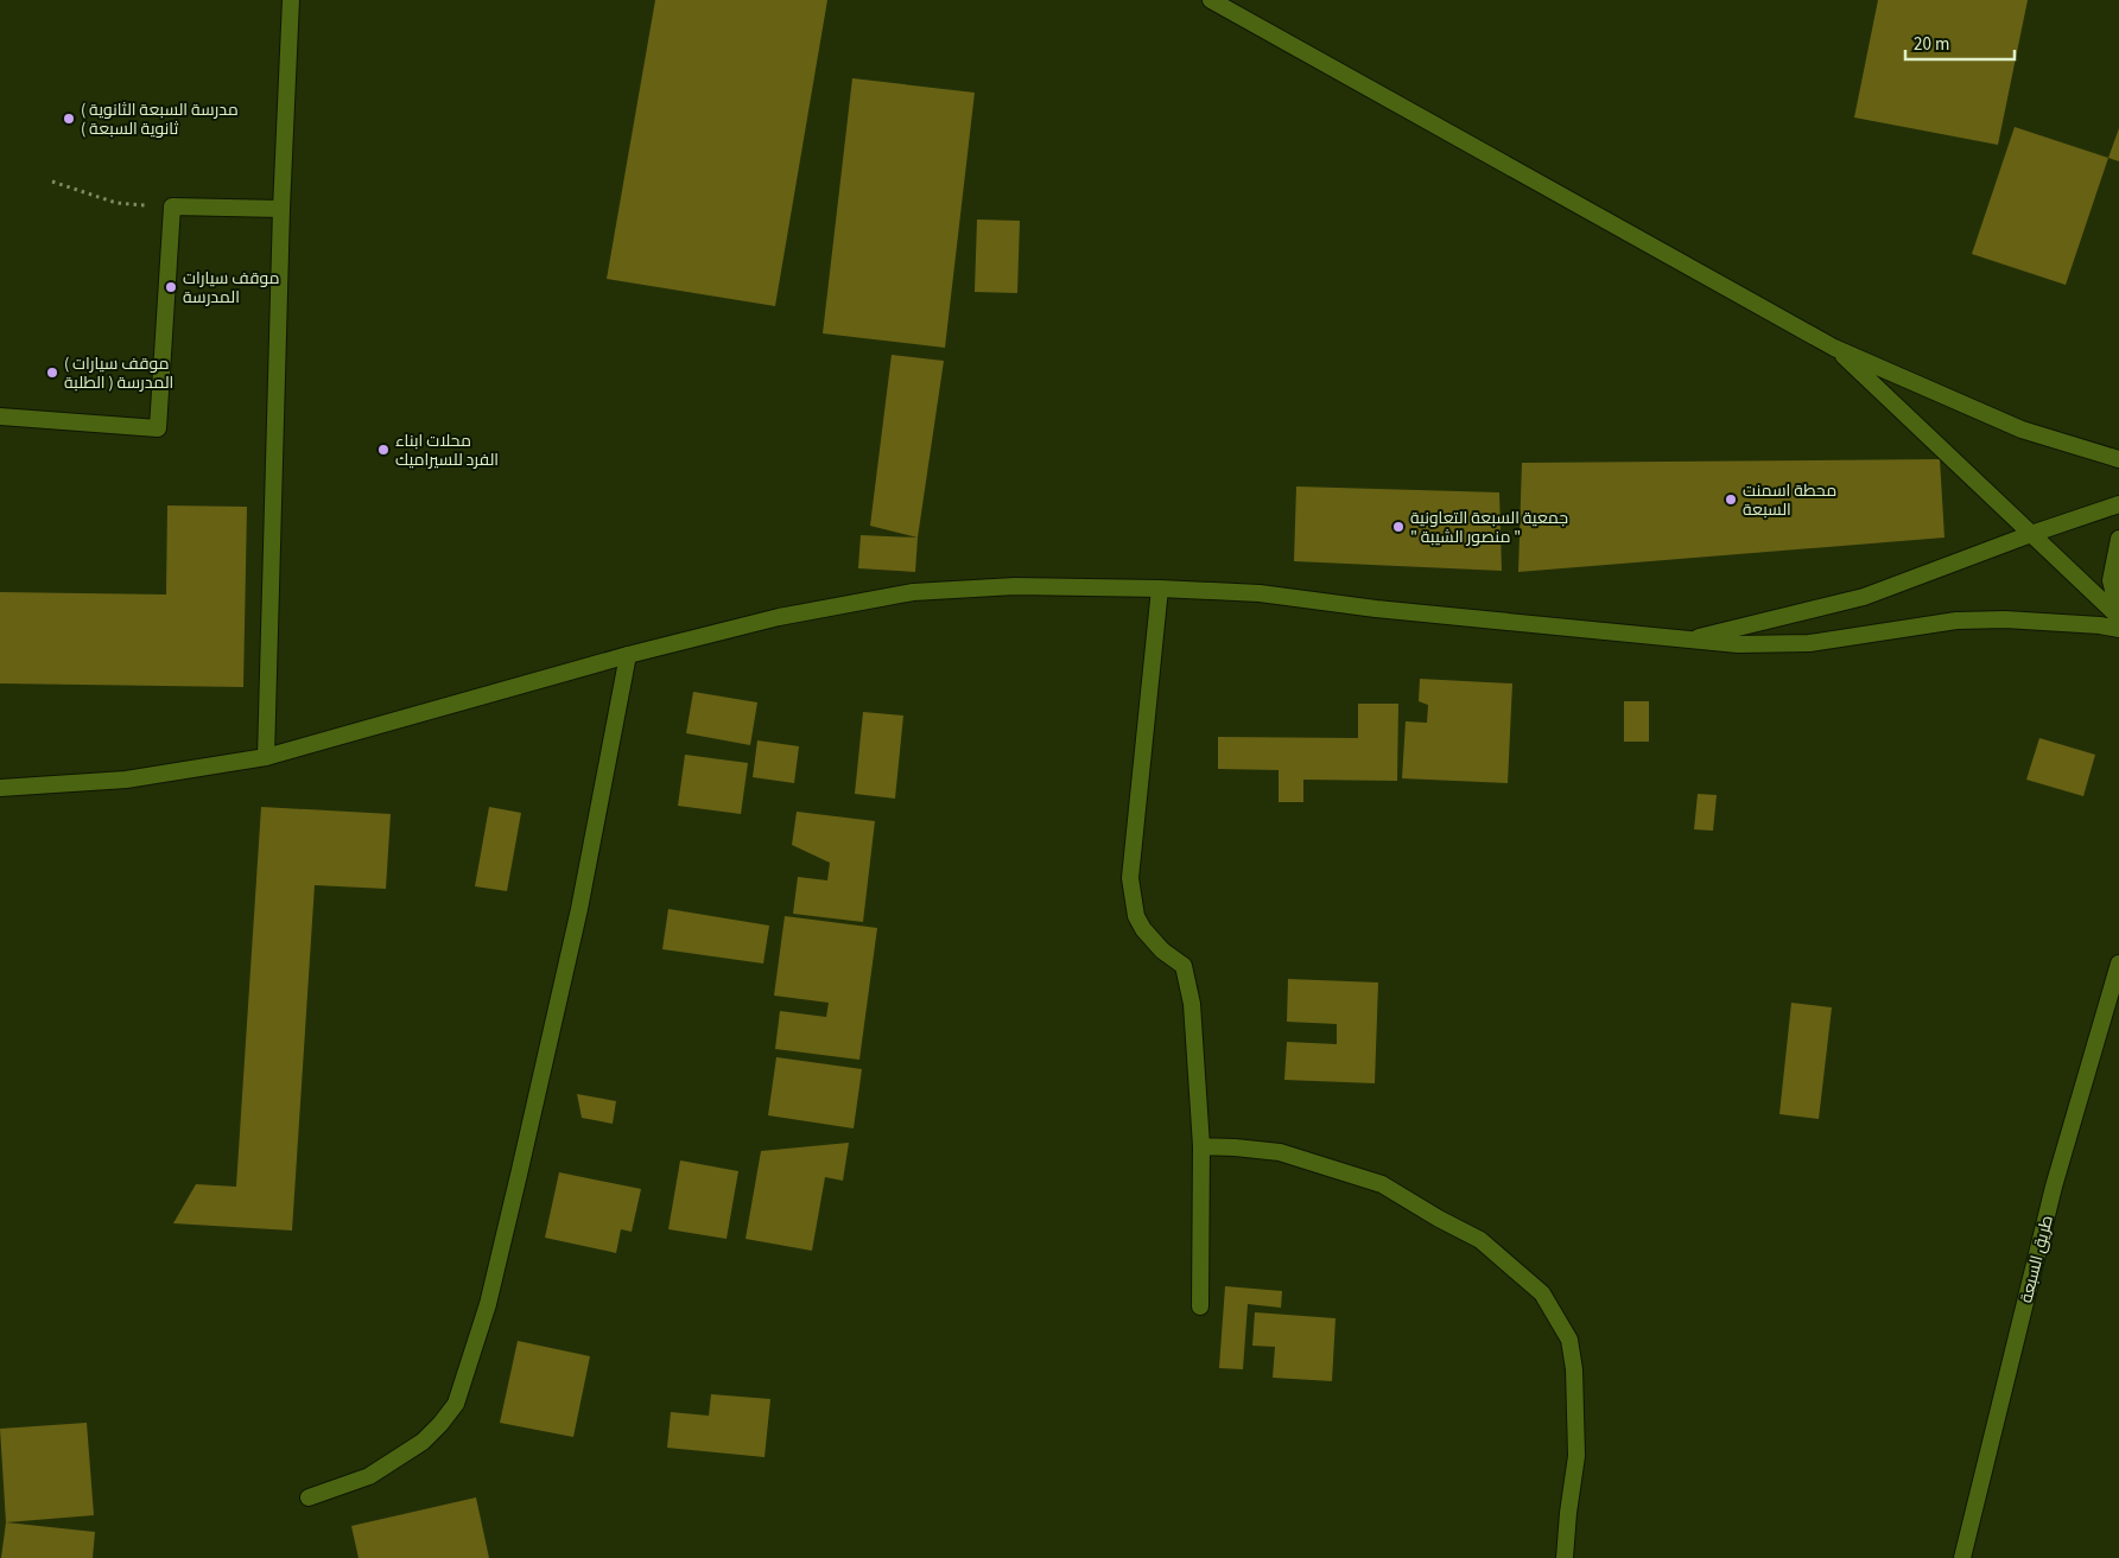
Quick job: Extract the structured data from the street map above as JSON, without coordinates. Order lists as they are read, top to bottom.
{
  "streets": {
    "street": ["طريق السبعة"]
  },
  "places": [
    "( مدرسة السبعة الثانوية ( ثانوية السبعة",
    "موقف سيارات المدرسة",
    "( موقف سيارات المدرسة ( الطلبة",
    "محلات ابناء الفرد للسيراميك",
    "محطة اسمنت السبعة",
    "جمعية السبعة التعاونية \" منصور الشيبة \""
  ],
  "scale_bar": "20 m"
}
